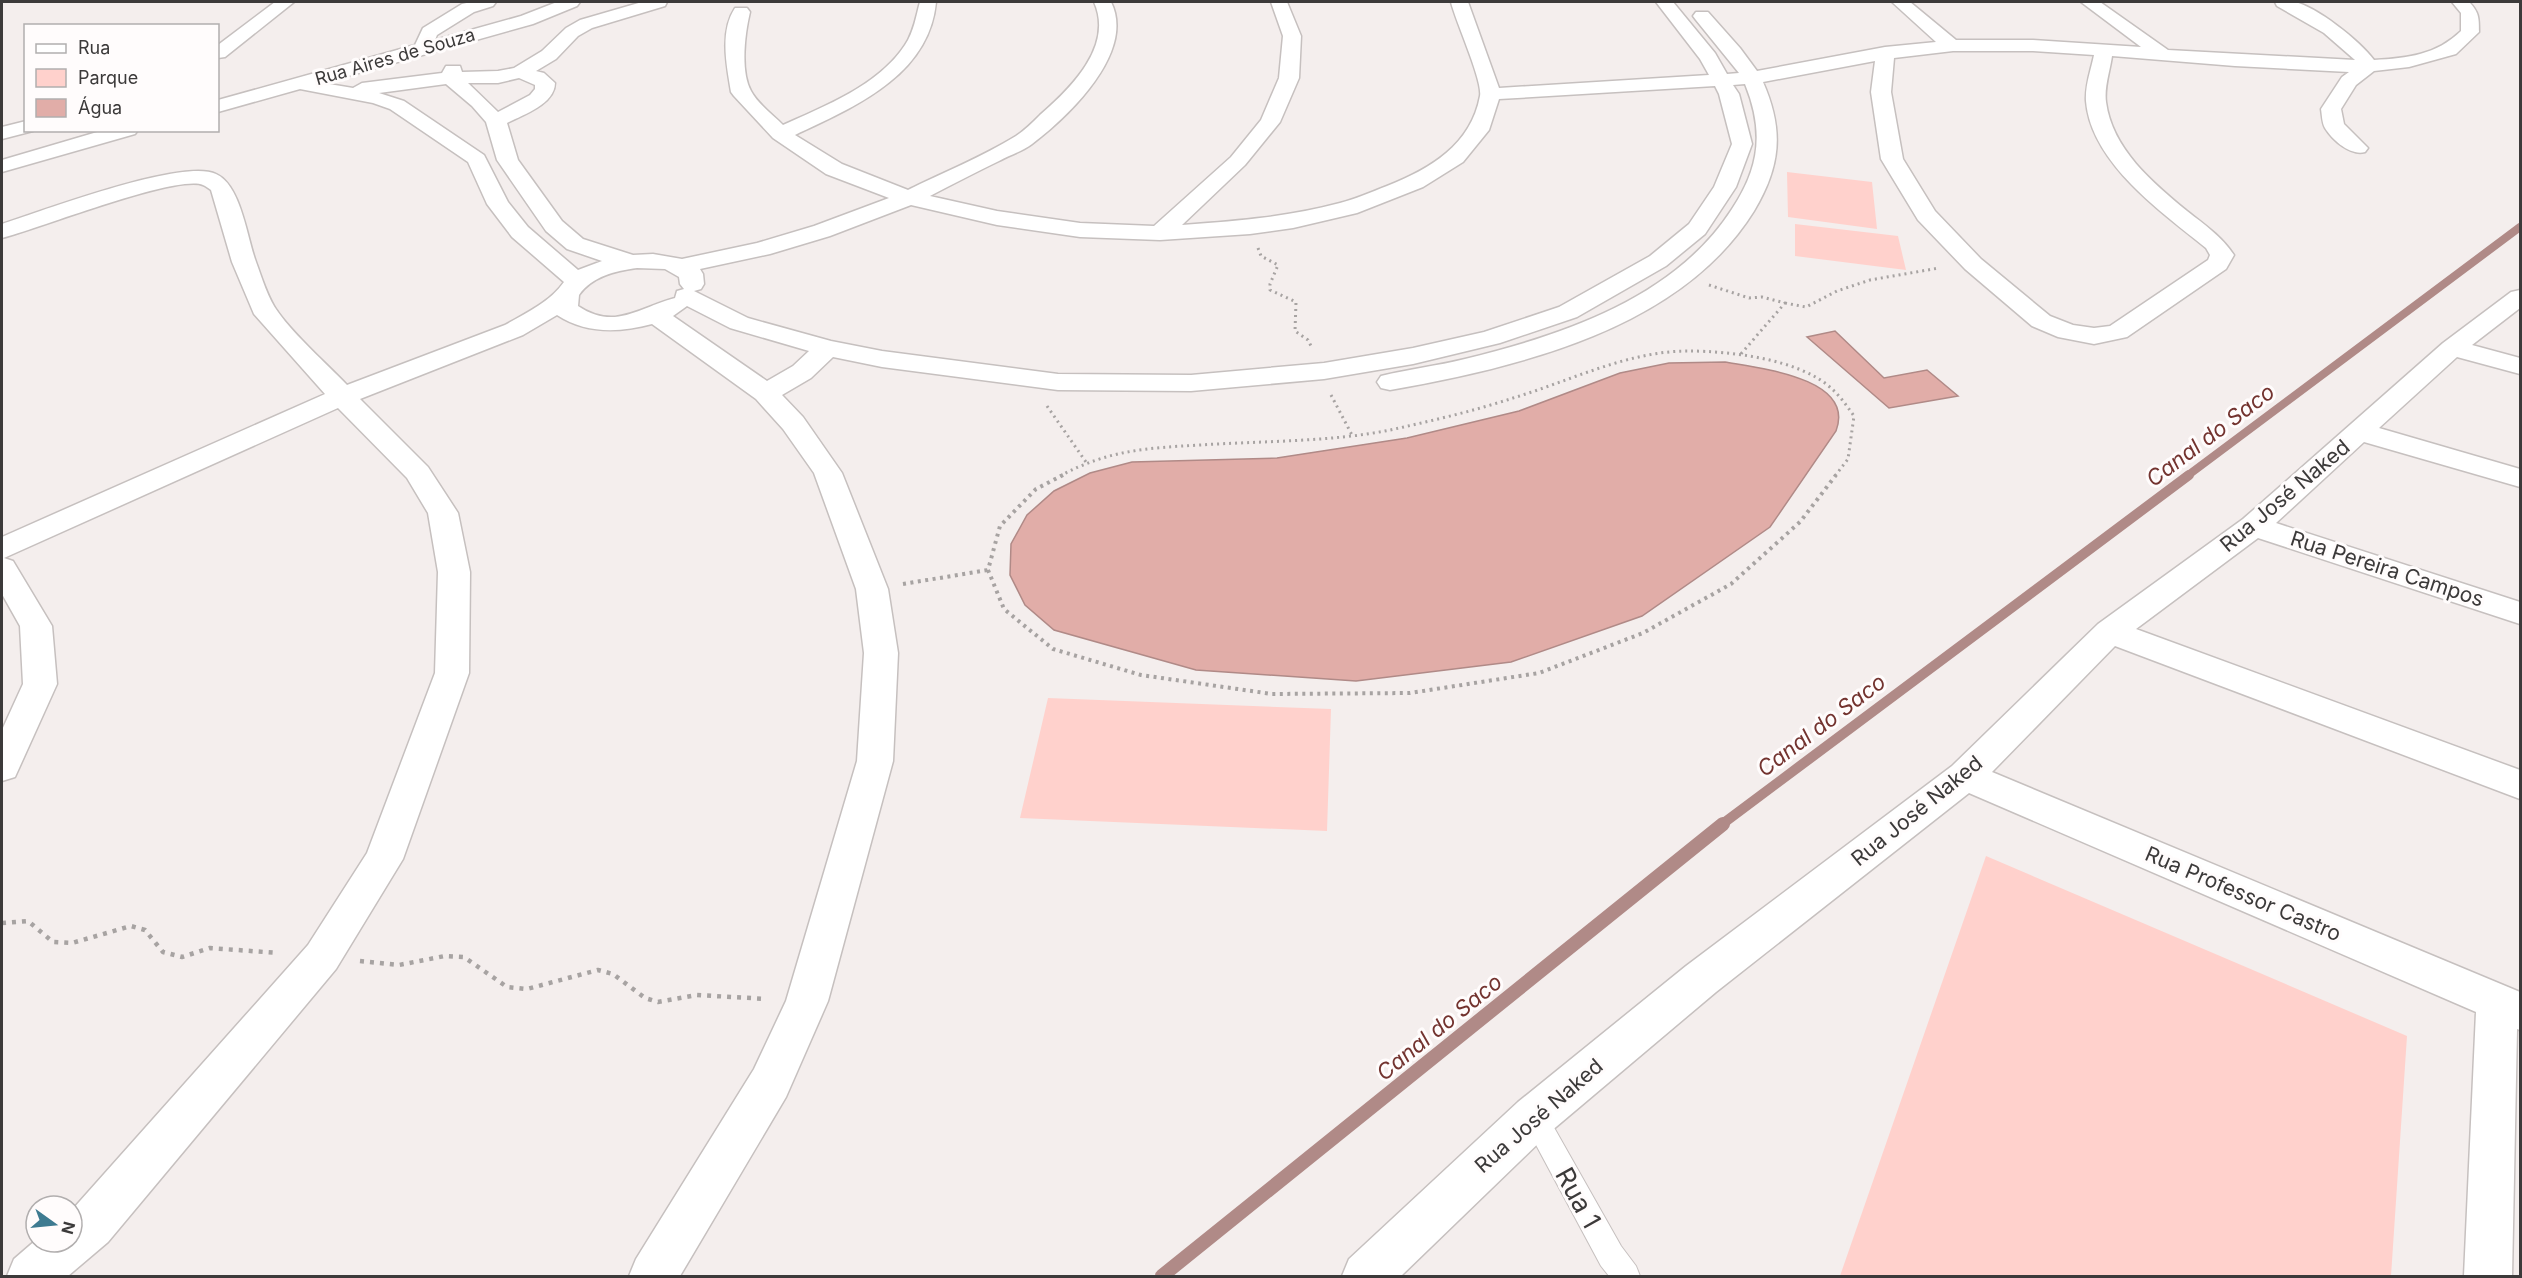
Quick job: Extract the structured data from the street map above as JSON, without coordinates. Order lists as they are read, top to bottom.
{
  "streets": {
    "street": [
      "Rua Aires de Souza",
      "Rua José Naked",
      "Rua Pereira Campos",
      "Rua Professor Castro"
    ],
    "lane": ["Rua 1"]
  },
  "crossings": [
    ["Rua José Naked", "Rua Pereira Campos"],
    ["Rua José Naked", "Rua Professor Castro"],
    ["Rua José Naked", "Rua 1"]
  ],
  "water": ["Canal do Saco"],
  "legend": ["Rua", "Parque", "Água"],
  "north": "right"
}
